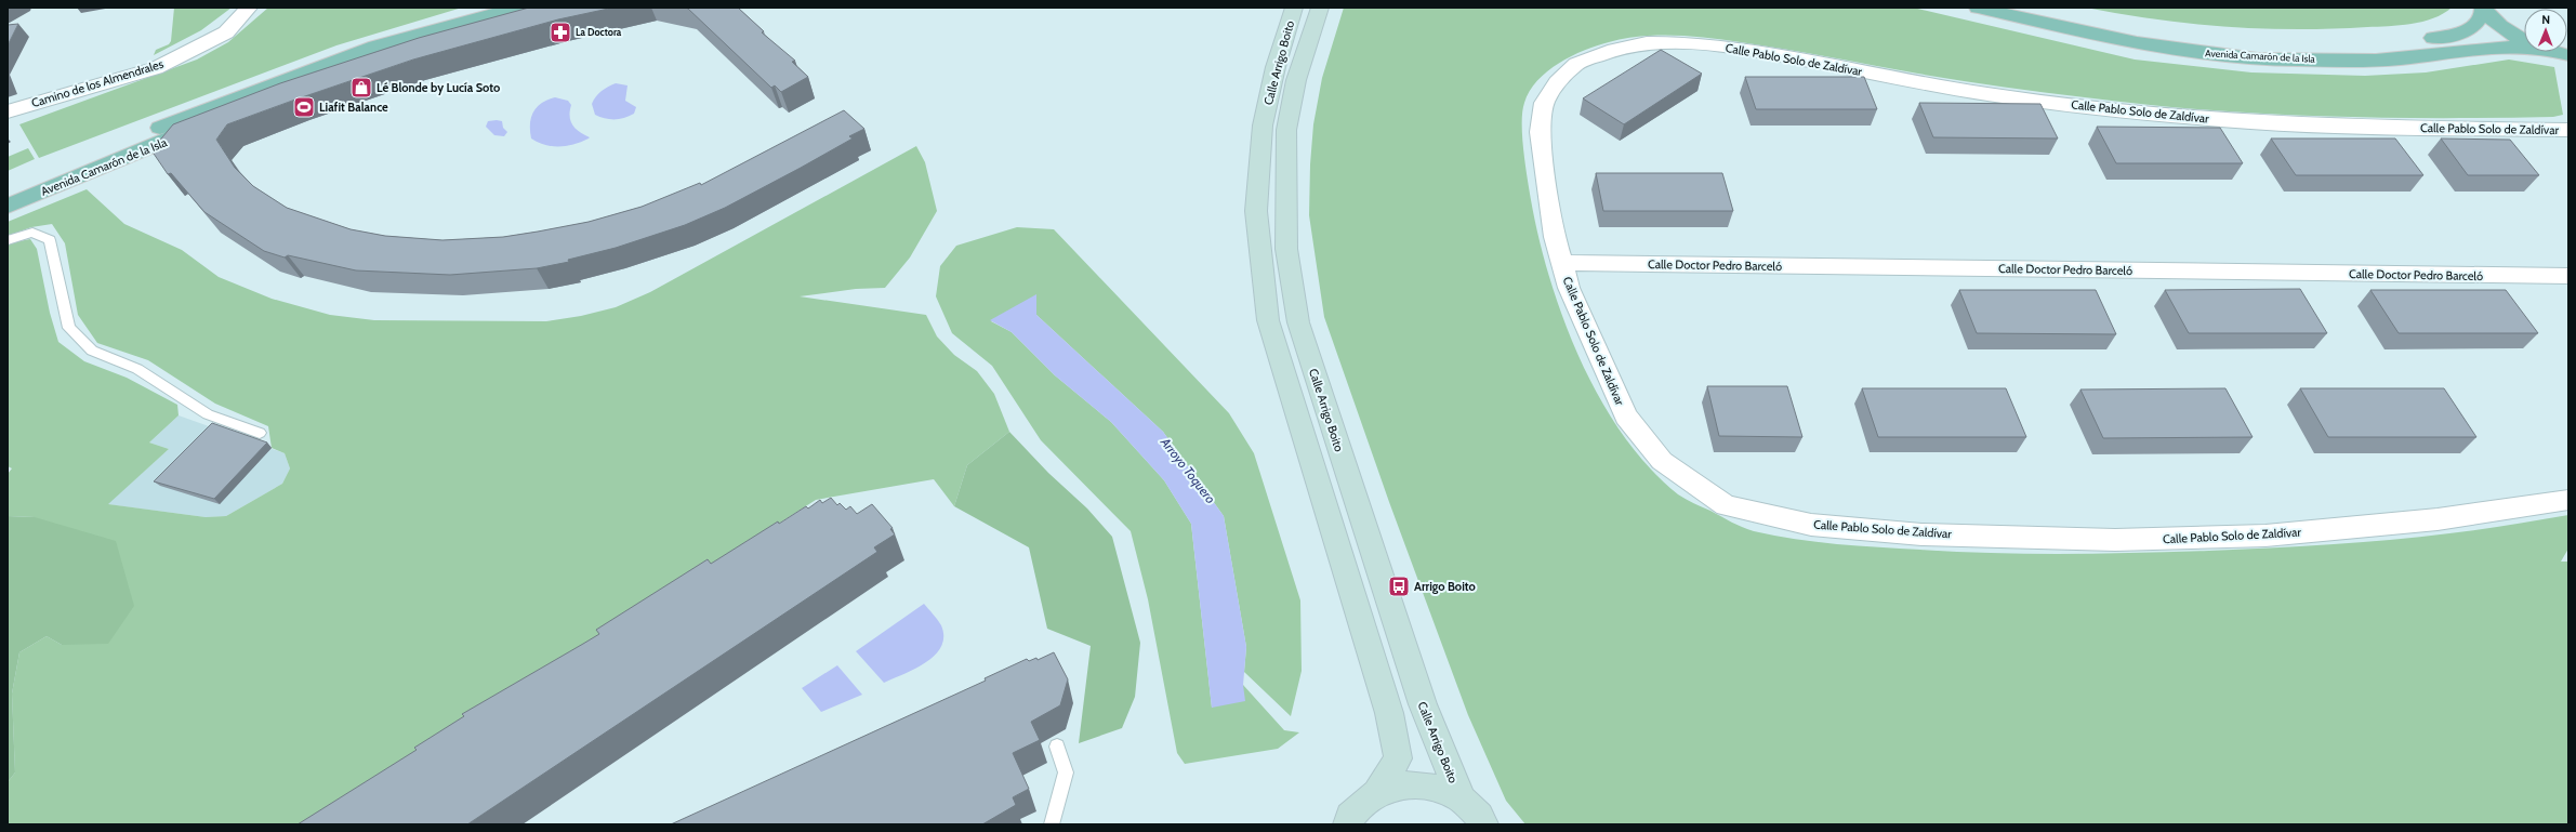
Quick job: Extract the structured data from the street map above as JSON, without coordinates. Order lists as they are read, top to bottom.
{
  "streets": {
    "main road": ["Avenida Camarón de la Isla", "Calle Arrigo Boito"],
    "street": ["Calle Pablo Solo de Zaldívar", "Camino de los Almendrales", "Calle Doctor Pedro Barceló"]
  },
  "crossings": [
    ["Calle Pablo Solo de Zaldívar", "Calle Doctor Pedro Barceló"]
  ],
  "water": ["Arroyo Toquero"],
  "places": {
    "pharmacy": ["La Doctora"],
    "shop": ["Lé Blonde by Lucía Soto"],
    "sports": ["Liafit Balance"],
    "bus stop": ["Arrigo Boito"]
  },
  "north": "top"
}
